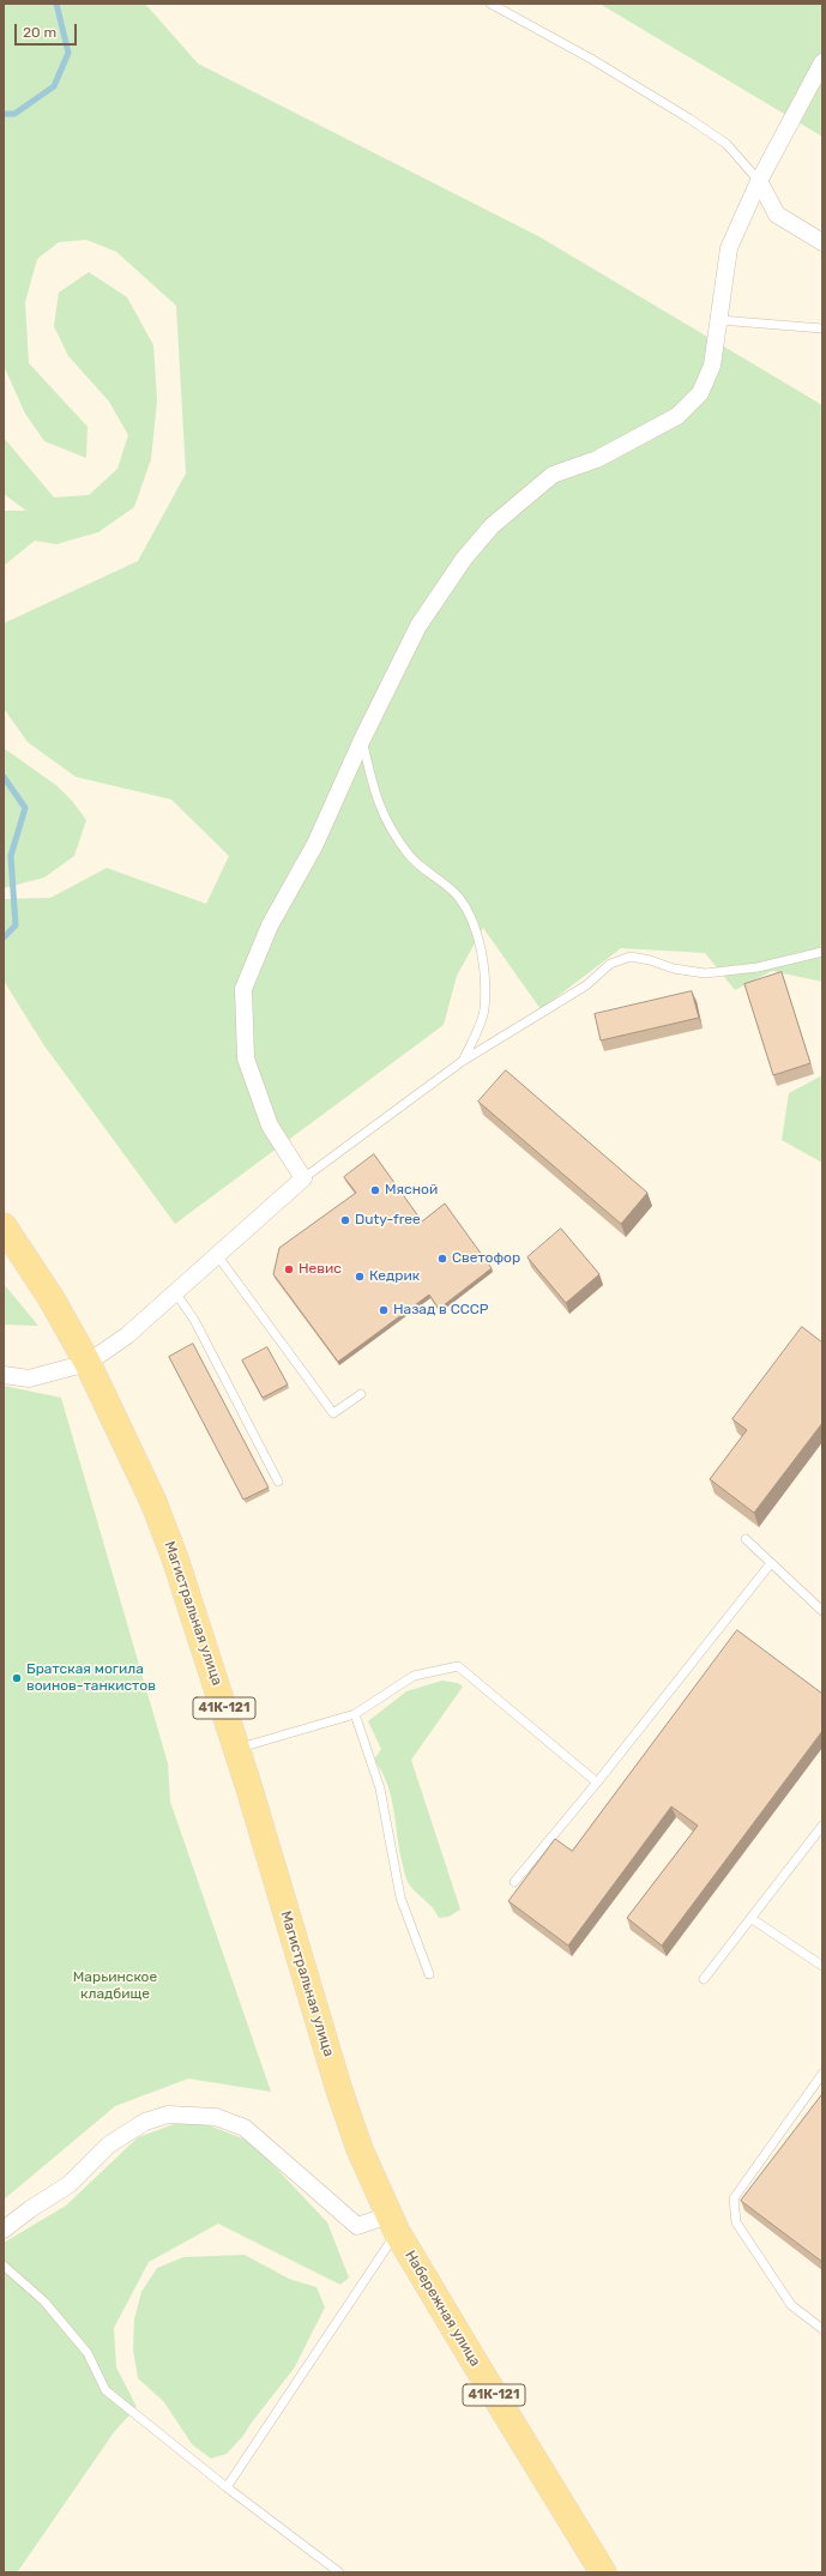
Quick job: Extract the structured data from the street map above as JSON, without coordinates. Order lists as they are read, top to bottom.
{
  "streets": {
    "main road": ["Магистральная улица", "41К-121", "Набережная улица"]
  },
  "crossings": [
    ["Магистральная улица", "Набережная улица"]
  ],
  "parks": ["Марьинское кладбище"],
  "places": [
    "Мясной",
    "Duty-free",
    "Светофор",
    "Невис",
    "Кедрик",
    "Назад в СССР",
    "Братская могила воинов-танкистов"
  ],
  "scale_bar": "20 m"
}
